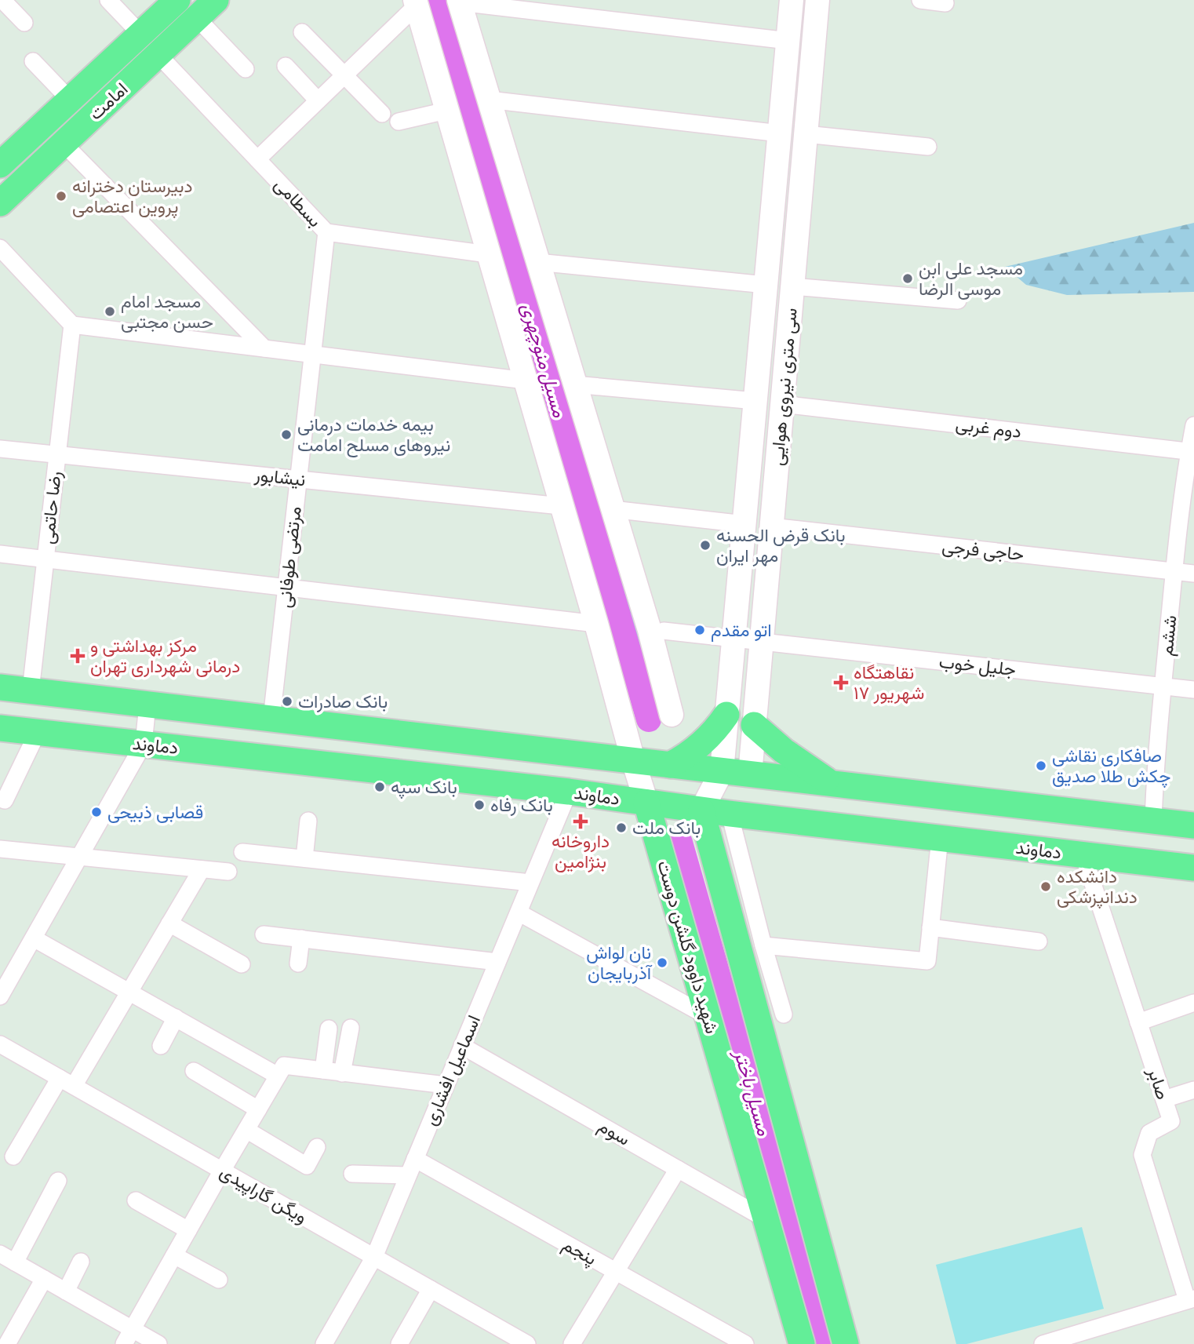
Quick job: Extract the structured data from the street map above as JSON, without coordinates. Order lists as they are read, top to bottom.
{
  "streets": {
    "main road": [
      "امامت",
      "سی متری نیروی هوایی",
      "دماوند",
      "شهید داوود گلشن دوست"
    ],
    "street": [
      "بسطامی",
      "دوم غربی",
      "نیشابور",
      "رضا حاتمی",
      "حاجی فرجی",
      "مرتضی طوفانی",
      "ششم",
      "جلیل خوب",
      "اسماعیل افشاری",
      "صابر",
      "سوم",
      "ویگن گاراپیدی",
      "پنجم"
    ]
  },
  "crossings": [
    ["امامت", "بسطامی"],
    ["بسطامی", "مرتضی طوفانی"],
    ["سی متری نیروی هوایی", "دوم غربی"],
    ["سی متری نیروی هوایی", "حاجی فرجی"],
    ["سی متری نیروی هوایی", "جلیل خوب"],
    ["دوم غربی", "ششم"],
    ["نیشابور", "رضا حاتمی"],
    ["نیشابور", "مرتضی طوفانی"],
    ["حاجی فرجی", "ششم"],
    ["ششم", "جلیل خوب"],
    ["دماوند", "شهید داوود گلشن دوست"],
    ["دماوند", "اسماعیل افشاری"],
    ["دماوند", "صابر"],
    ["شهید داوود گلشن دوست", "سوم"],
    ["اسماعیل افشاری", "سوم"],
    ["اسماعیل افشاری", "ویگن گاراپیدی"],
    ["اسماعیل افشاری", "پنجم"]
  ],
  "water": ["مسیل منوچهری", "مسیل باختر"],
  "places": {
    "other": [
      "دبیرستان دخترانه پروین اعتصامی",
      "مسجد علی ابن موسی الرضا",
      "مسجد امام حسن مجتبی",
      "بیمه خدمات درمانی نیروهای مسلح امامت",
      "بانک قرض الحسنه مهر ایران",
      "اتو مقدم",
      "بانک صادرات",
      "صافکاری نقاشی چکش طلا صدیق",
      "بانک سپه",
      "بانک رفاه",
      "قصابی ذبیحی",
      "بانک ملت",
      "دانشکده دندانپزشکی",
      "نان لواش آذربایجان"
    ],
    "health": ["مرکز بهداشتی و درمانی شهرداری تهران", "نقاهتگاه ۱۷ شهریور", "داروخانه بنژامین"]
  }
}
